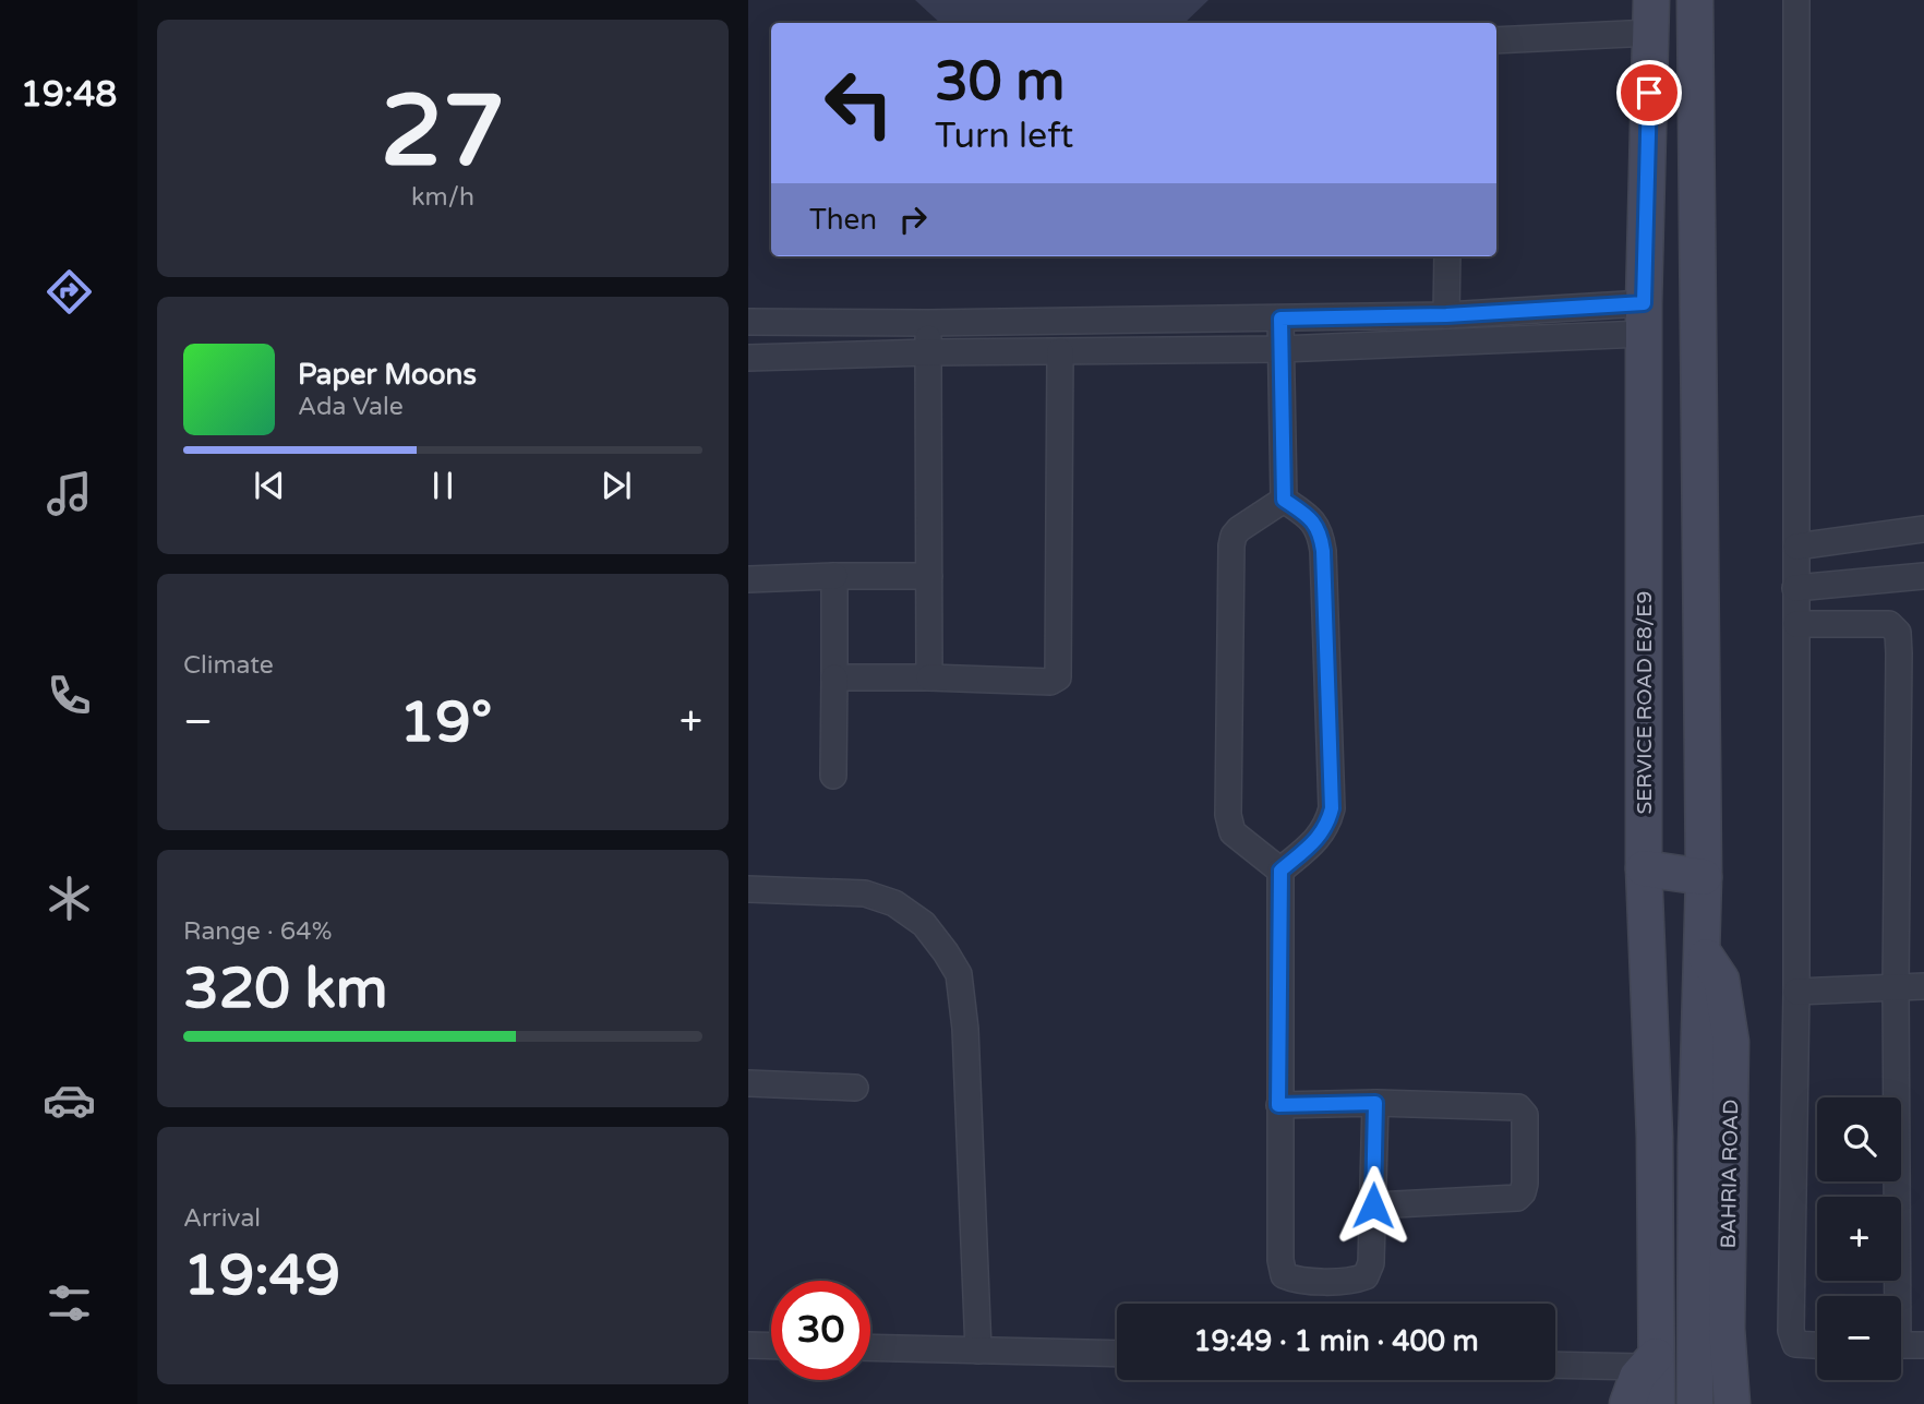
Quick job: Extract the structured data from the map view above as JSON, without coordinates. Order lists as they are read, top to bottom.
{
  "streets": {
    "street": ["SERVICE ROAD E8/E9", "BAHRIA ROAD"]
  },
  "page": {
    "tabs": "19:48",
    "tile": [
      ["27", "km/h"],
      "Climate",
      ["Range · 64%", "320 km"],
      ["Arrival", "19:49"]
    ],
    "turn": ["30 m", "Turn left"],
    "then": "Then",
    "song": ["Paper Moons", "Ada Vale"],
    "heat": ["−", "19°", "+"],
    "map_buttons": ["+", "−"],
    "limit": "30",
    "trip": "19:49 · 1 min · 400 m"
  }
}
